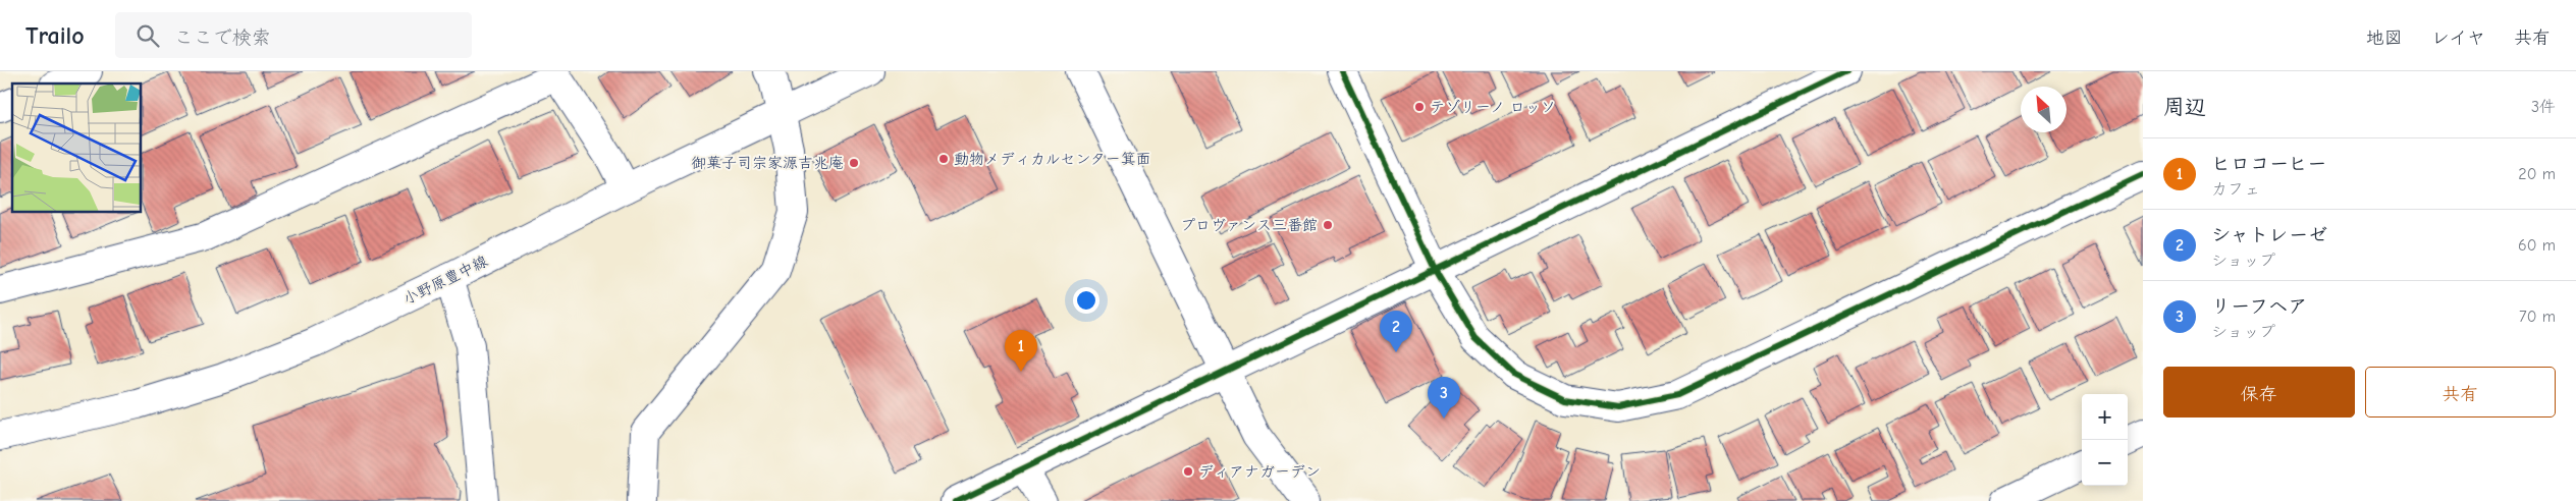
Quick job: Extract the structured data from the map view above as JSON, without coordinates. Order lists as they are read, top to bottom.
{
  "streets": {
    "street": ["小野原豊中線"]
  },
  "places": [
    "テゾリーノ ロッソ",
    "動物メディカルセンター箕面",
    "御菓子司宗家源吉兆庵",
    "プロヴァンス三番館",
    "ディアナガーデン"
  ],
  "north": "top left",
  "page": {
    "header": "Trailo",
    "search": "ここで検索",
    "nav": ["地図", "レイヤ", "共有"],
    "heading": ["周辺", "3件"],
    "list": [
      {
        "mark": "1",
        "name": "ヒロコーヒー",
        "note": "カフェ",
        "value": "20 m"
      },
      {
        "mark": "2",
        "name": "シャトレーゼ",
        "note": "ショップ",
        "value": "60 m"
      },
      {
        "mark": "3",
        "name": "リーフヘア",
        "note": "ショップ",
        "value": "70 m"
      }
    ],
    "pins": ["2", "1", "3"],
    "buttons": ["保存", "共有"],
    "map_buttons": ["+", "−"]
  }
}
